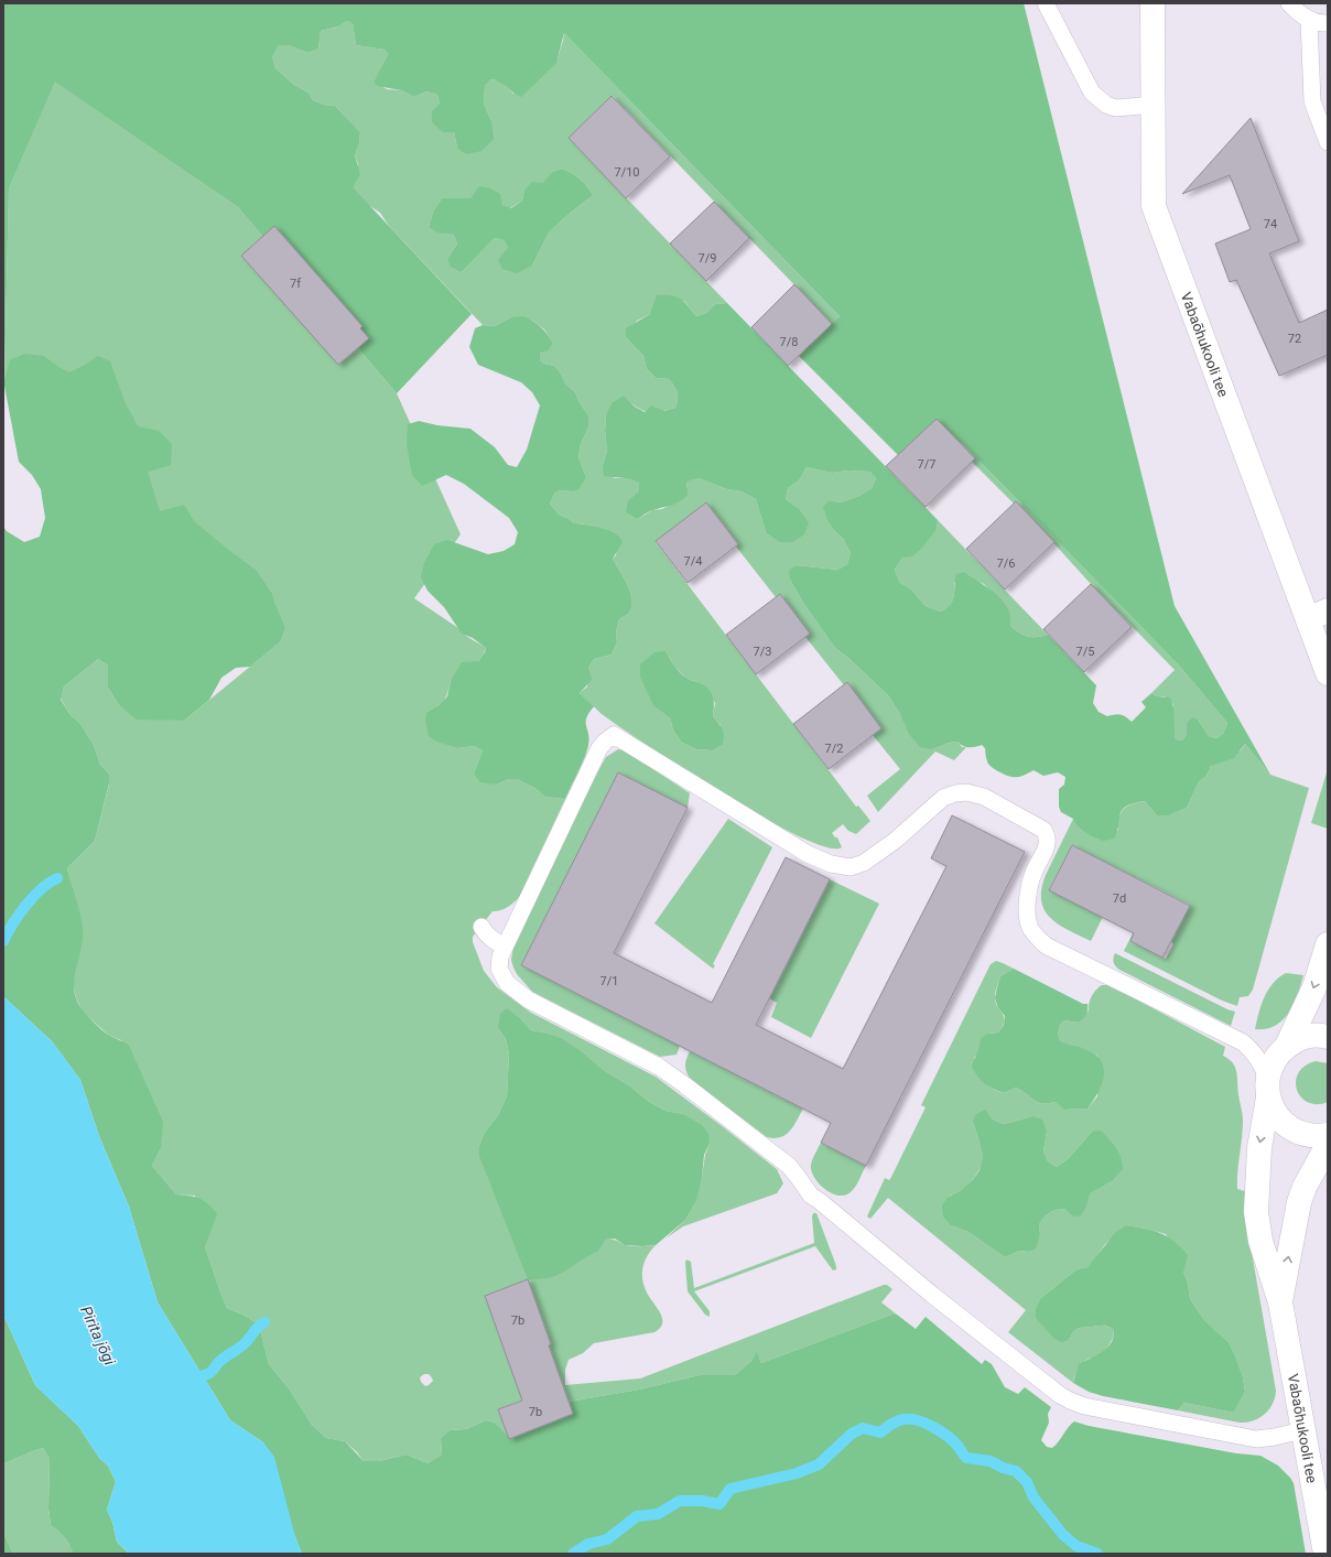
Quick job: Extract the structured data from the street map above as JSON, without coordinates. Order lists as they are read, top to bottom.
{
  "streets": {
    "street": ["Vabaõhukooli tee"]
  },
  "water": ["Pirita jõgi"],
  "house_numbers": [
    "7/10",
    "74",
    "7/9",
    "7f",
    "72",
    "7/8",
    "7/7",
    "7/4",
    "7/6",
    "7/3",
    "7/5",
    "7/2",
    "7d",
    "7/1",
    "7b",
    "7b"
  ]
}
